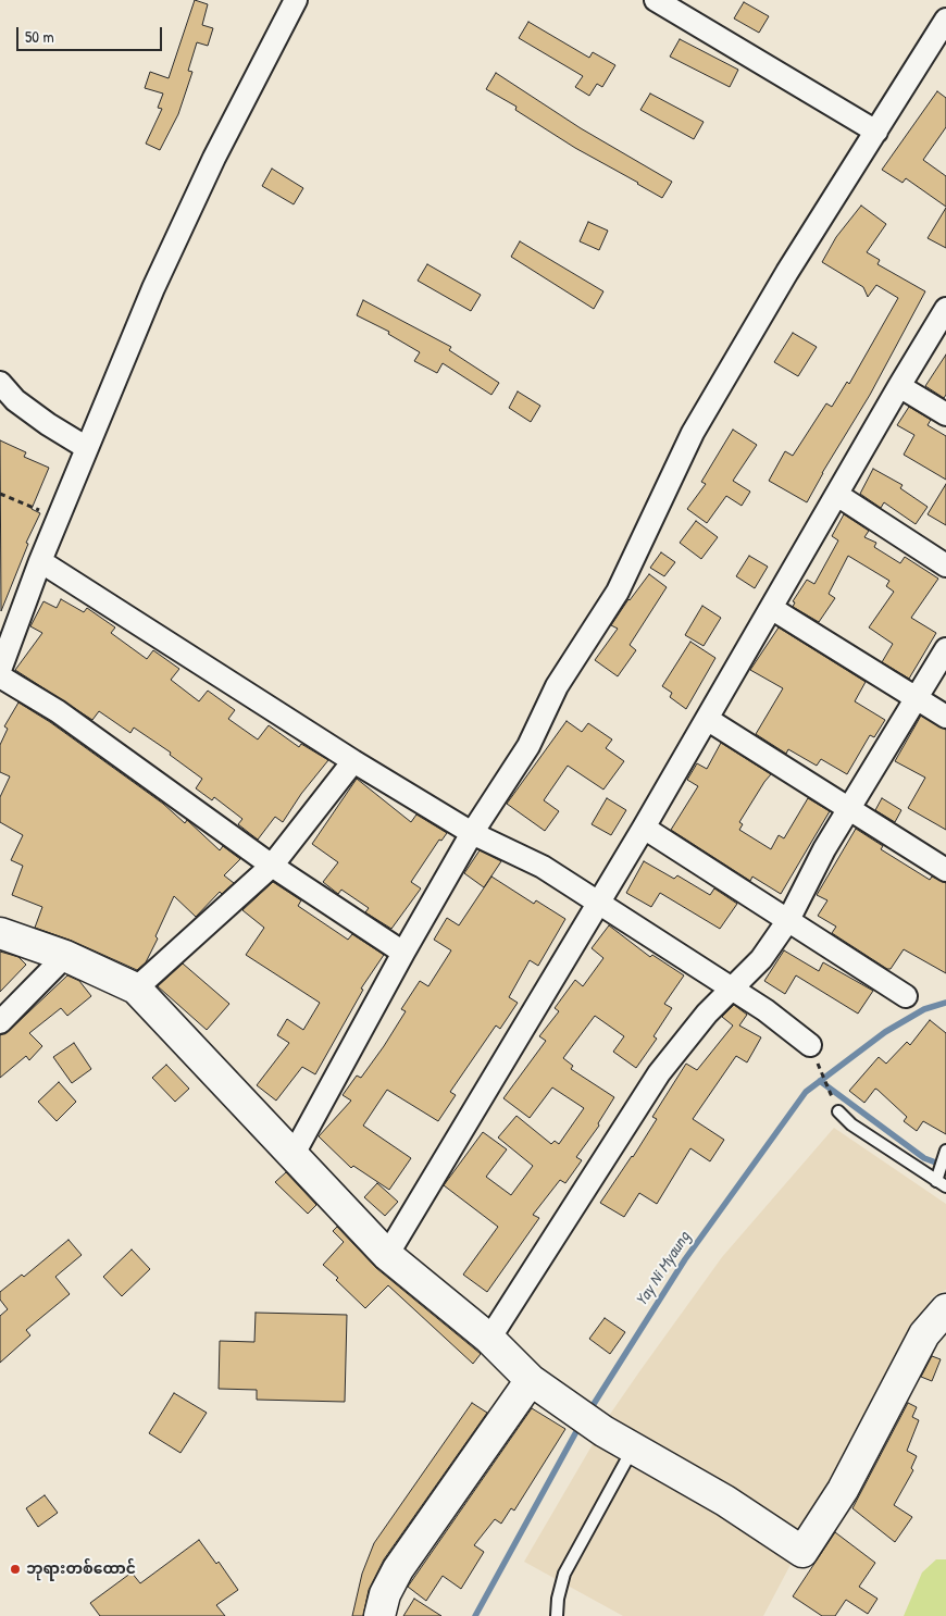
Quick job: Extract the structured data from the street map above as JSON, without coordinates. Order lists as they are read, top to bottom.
{
  "water": ["Yay Ni Myaung"],
  "places": ["ဘုရားတစ်ထောင်"],
  "scale_bar": "50 m"
}
